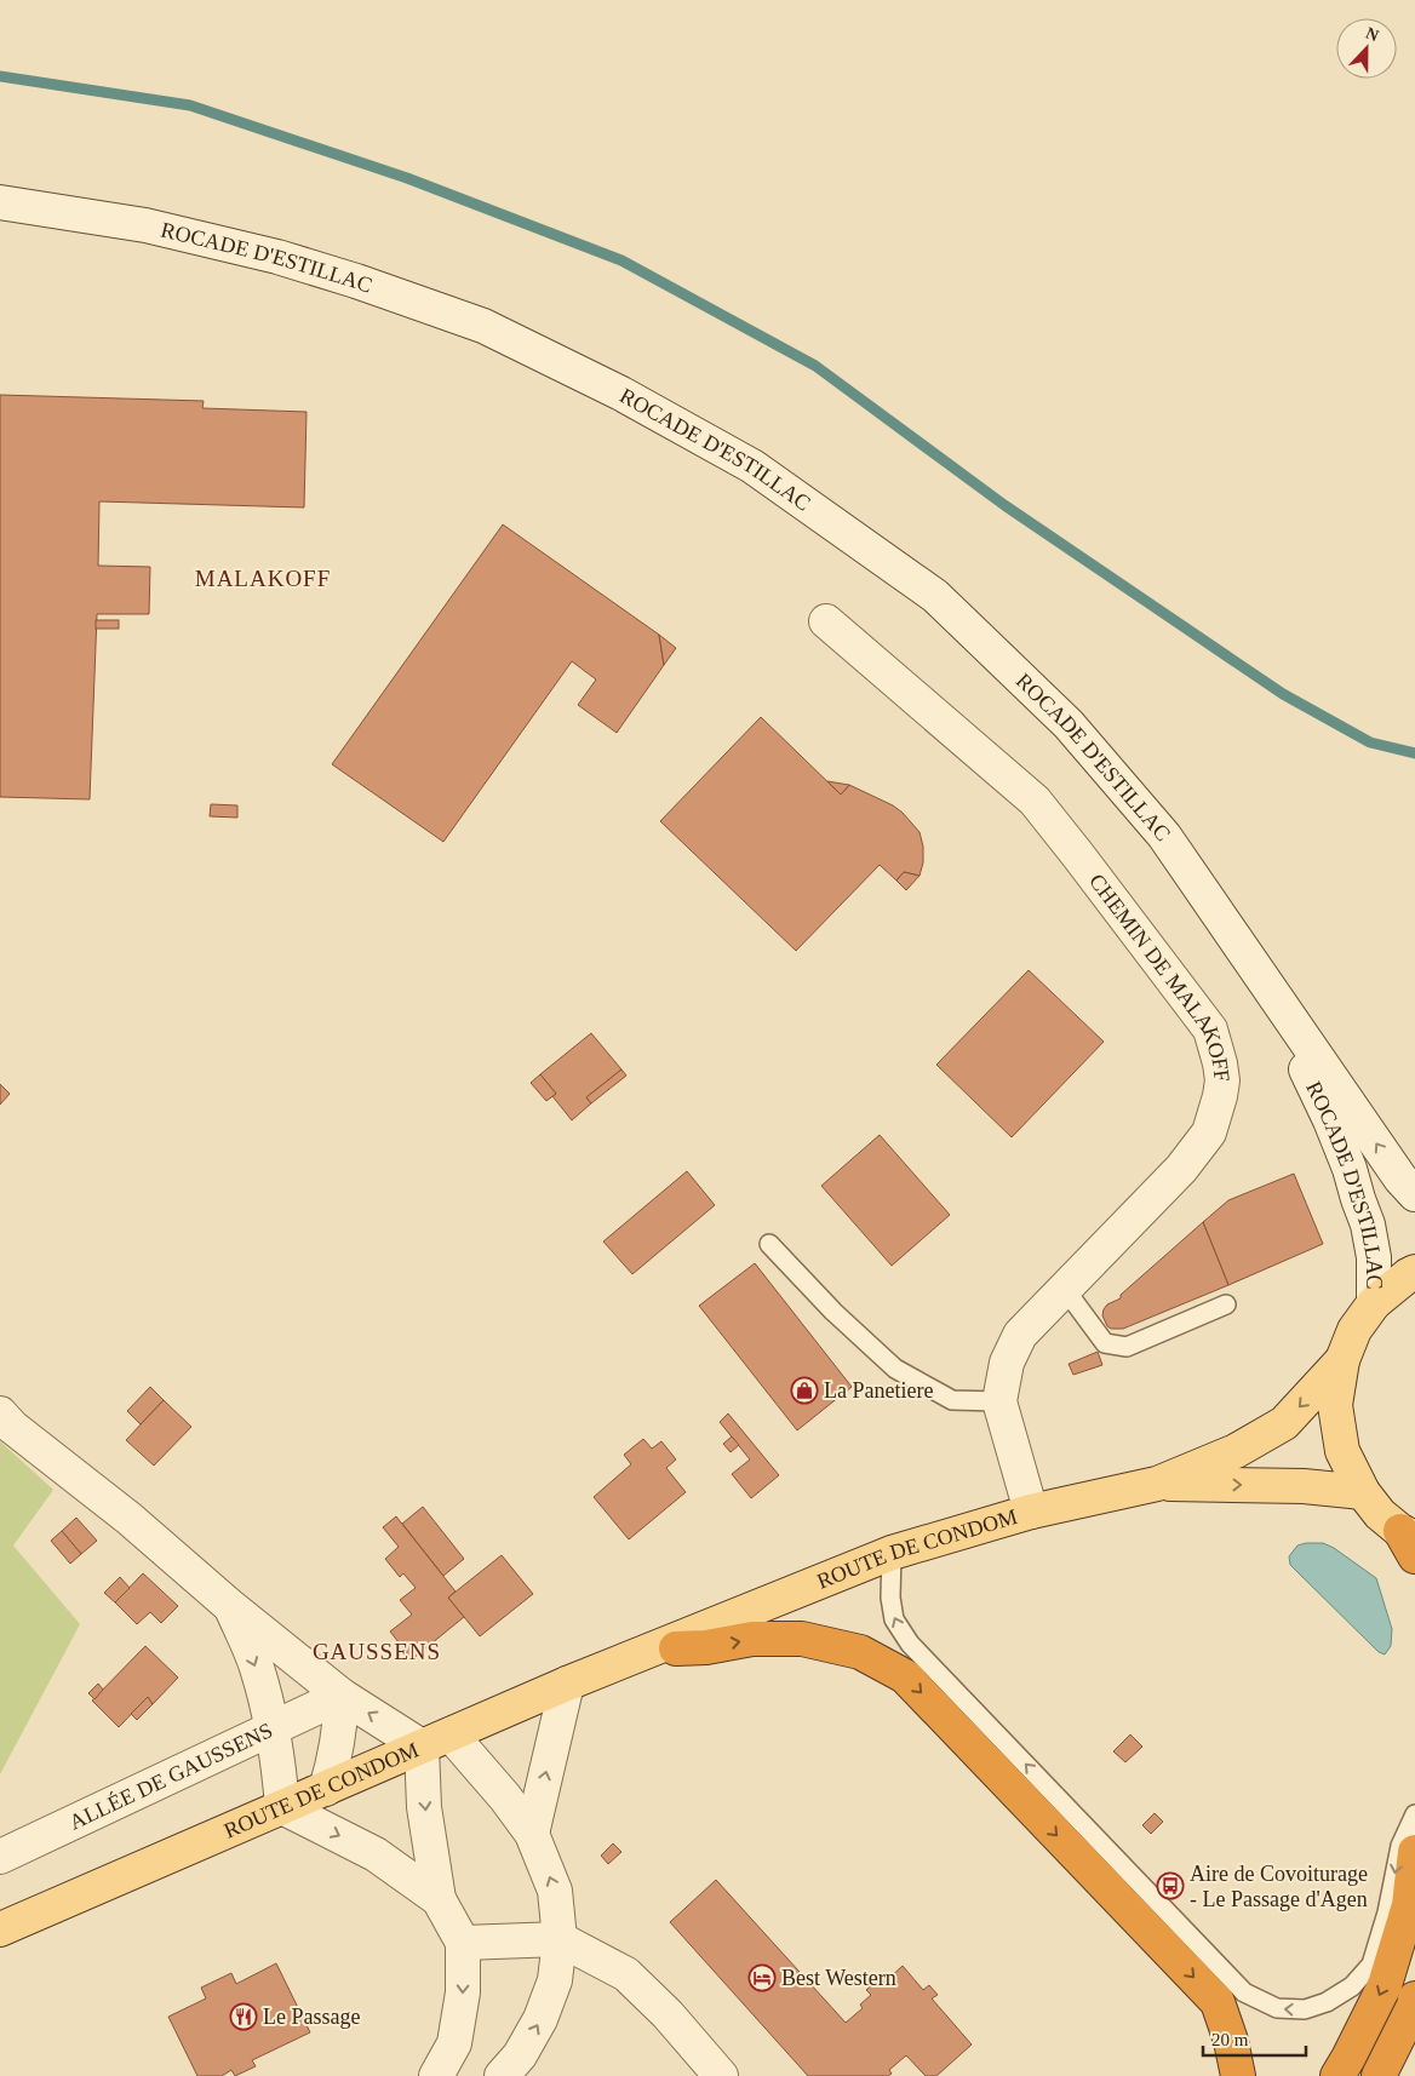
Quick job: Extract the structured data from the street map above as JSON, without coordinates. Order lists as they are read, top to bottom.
{
  "streets": {
    "main road": ["ROUTE DE CONDOM"],
    "street": ["ROCADE D'ESTILLAC", "CHEMIN DE MALAKOFF", "ALLÉE DE GAUSSENS"]
  },
  "crossings": [
    ["CHEMIN DE MALAKOFF", "ROUTE DE CONDOM"]
  ],
  "districts": ["MALAKOFF", "GAUSSENS"],
  "places": {
    "shop": ["La Panetiere"],
    "bus stop": ["Aire de Covoiturage - Le Passage d'Agen"],
    "hotel": ["Best Western"],
    "restaurant": ["Le Passage"]
  },
  "scale_bar": "20 m",
  "north": "top"
}
